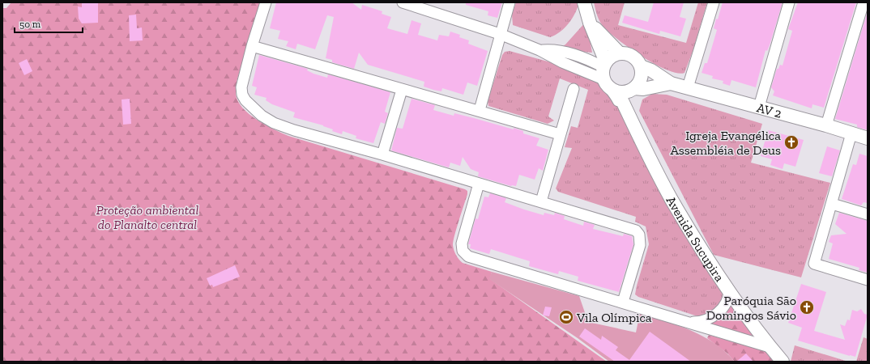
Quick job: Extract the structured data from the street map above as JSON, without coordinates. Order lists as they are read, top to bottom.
{
  "streets": {
    "street": ["AV 2", "Avenida Sucupira"]
  },
  "crossings": [
    ["AV 2", "Avenida Sucupira"]
  ],
  "parks": ["Proteção ambiental do Planalto central"],
  "places": {
    "church": ["Igreja Evangélica Assembléia de Deus", "Paróquia São Domingos Sávio"],
    "sports": ["Vila Olímpica"]
  },
  "scale_bar": "50 m"
}
